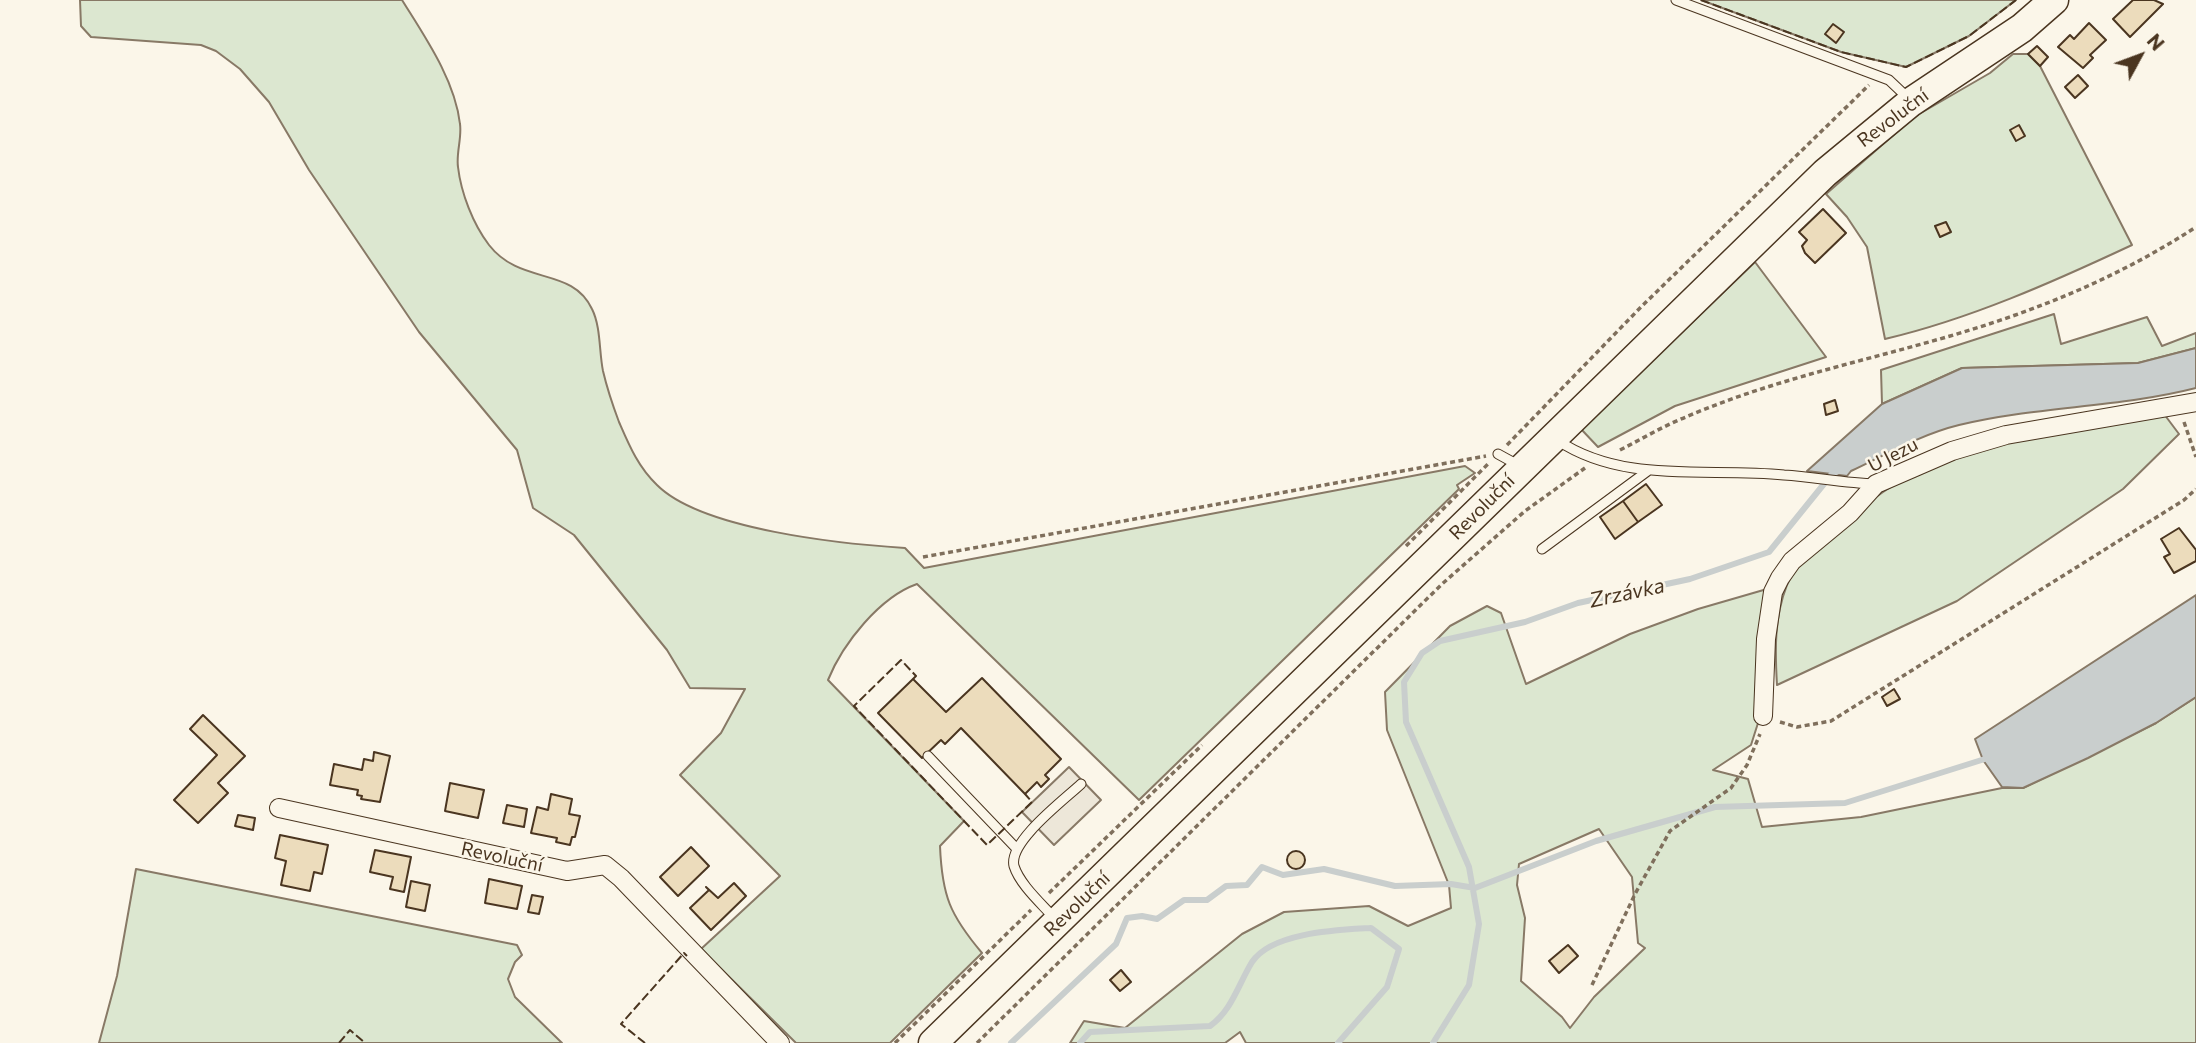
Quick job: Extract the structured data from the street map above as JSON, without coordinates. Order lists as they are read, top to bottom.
{
  "streets": {
    "main road": ["Revoluční"],
    "street": ["U Jezu"]
  },
  "water": ["Zrzávka"],
  "north": "top right"
}
